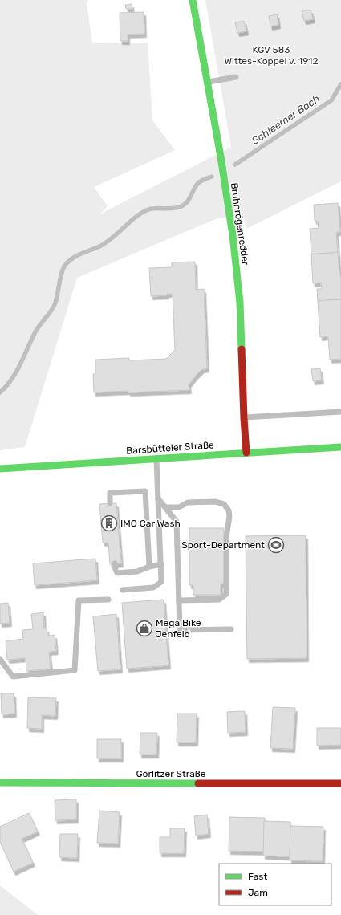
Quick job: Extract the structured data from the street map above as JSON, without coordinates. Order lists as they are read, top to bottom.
{
  "streets": {
    "street": ["Bruhnrögenredder", "Barsbütteler Straße", "Görlitzer Straße"]
  },
  "crossings": [
    ["Bruhnrögenredder", "Barsbütteler Straße"]
  ],
  "water": ["Schleemer Bach"],
  "parks": ["KGV 583 Wittes-Koppel v. 1912"],
  "places": {
    "building": ["IMO Car Wash"],
    "sports": ["Sport-Department"],
    "shop": ["Mega Bike Jenfeld"]
  },
  "legend": ["Fast", "Jam"]
}
